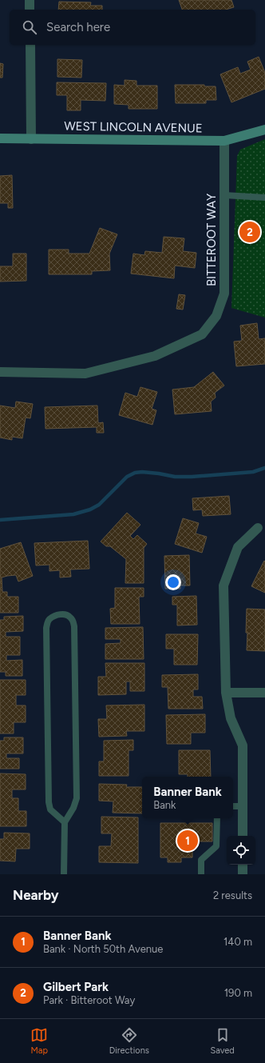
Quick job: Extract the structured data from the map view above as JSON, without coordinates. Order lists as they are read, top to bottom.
{
  "streets": {
    "street": ["WEST LINCOLN AVENUE", "BITTEROOT WAY"]
  },
  "crossings": [
    ["WEST LINCOLN AVENUE", "BITTEROOT WAY"]
  ],
  "page": {
    "search": "Search here",
    "pins": ["2", "1"],
    "popup": ["Banner Bank", "Bank"],
    "heading": ["Nearby", "2 results"],
    "list": [
      {
        "mark": "1",
        "name": "Banner Bank",
        "note": "Bank · North 50th Avenue",
        "value": "140 m"
      },
      {
        "mark": "2",
        "name": "Gilbert Park",
        "note": "Park · Bitteroot Way",
        "value": "190 m"
      }
    ],
    "nav": ["Map", "Directions", "Saved"]
  }
}
